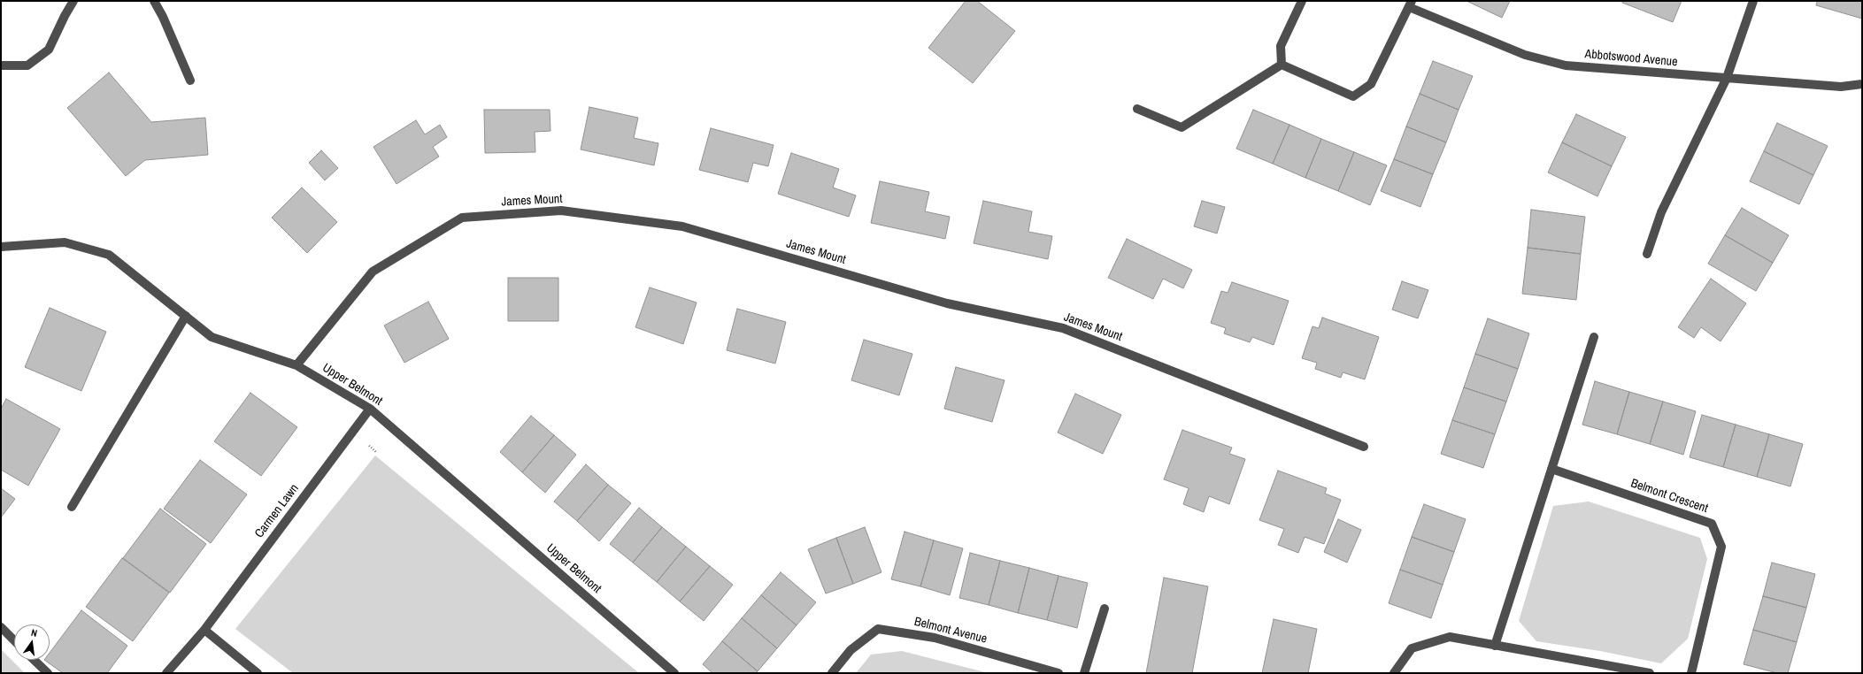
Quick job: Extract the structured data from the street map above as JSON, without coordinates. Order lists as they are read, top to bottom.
{
  "streets": {
    "street": [
      "Abbotswood Avenue",
      "James Mount",
      "Upper Belmont",
      "Belmont Crescent",
      "Carmen Lawn",
      "Belmont Avenue"
    ]
  },
  "crossings": [
    ["James Mount", "Upper Belmont"],
    ["Upper Belmont", "Carmen Lawn"]
  ],
  "north": "top"
}
